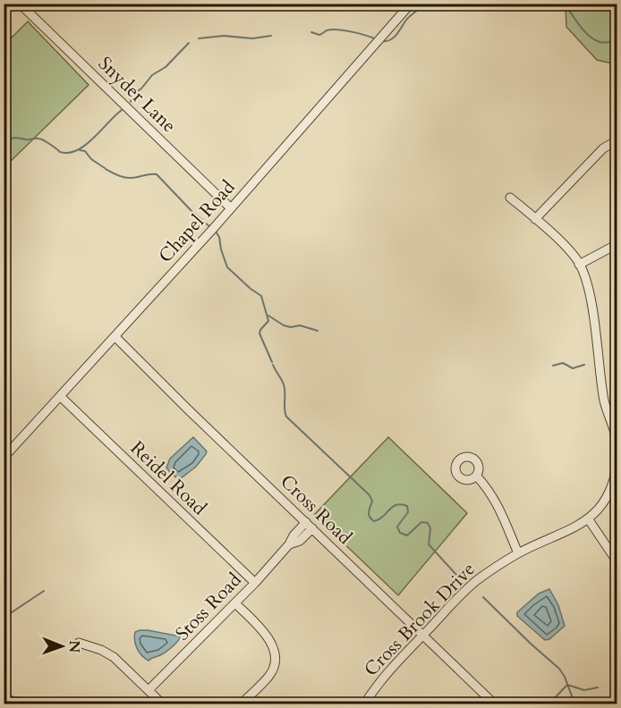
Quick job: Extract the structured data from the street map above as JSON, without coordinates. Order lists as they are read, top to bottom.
{
  "streets": {
    "street": [
      "Snyder Lane",
      "Chapel Road",
      "Reidel Road",
      "Cross Road",
      "Stoss Road",
      "Cross Brook Drive"
    ]
  },
  "crossings": [
    ["Snyder Lane", "Chapel Road"],
    ["Chapel Road", "Reidel Road"],
    ["Chapel Road", "Cross Road"],
    ["Reidel Road", "Stoss Road"],
    ["Cross Road", "Stoss Road"],
    ["Cross Road", "Cross Brook Drive"]
  ],
  "north": "right"
}
